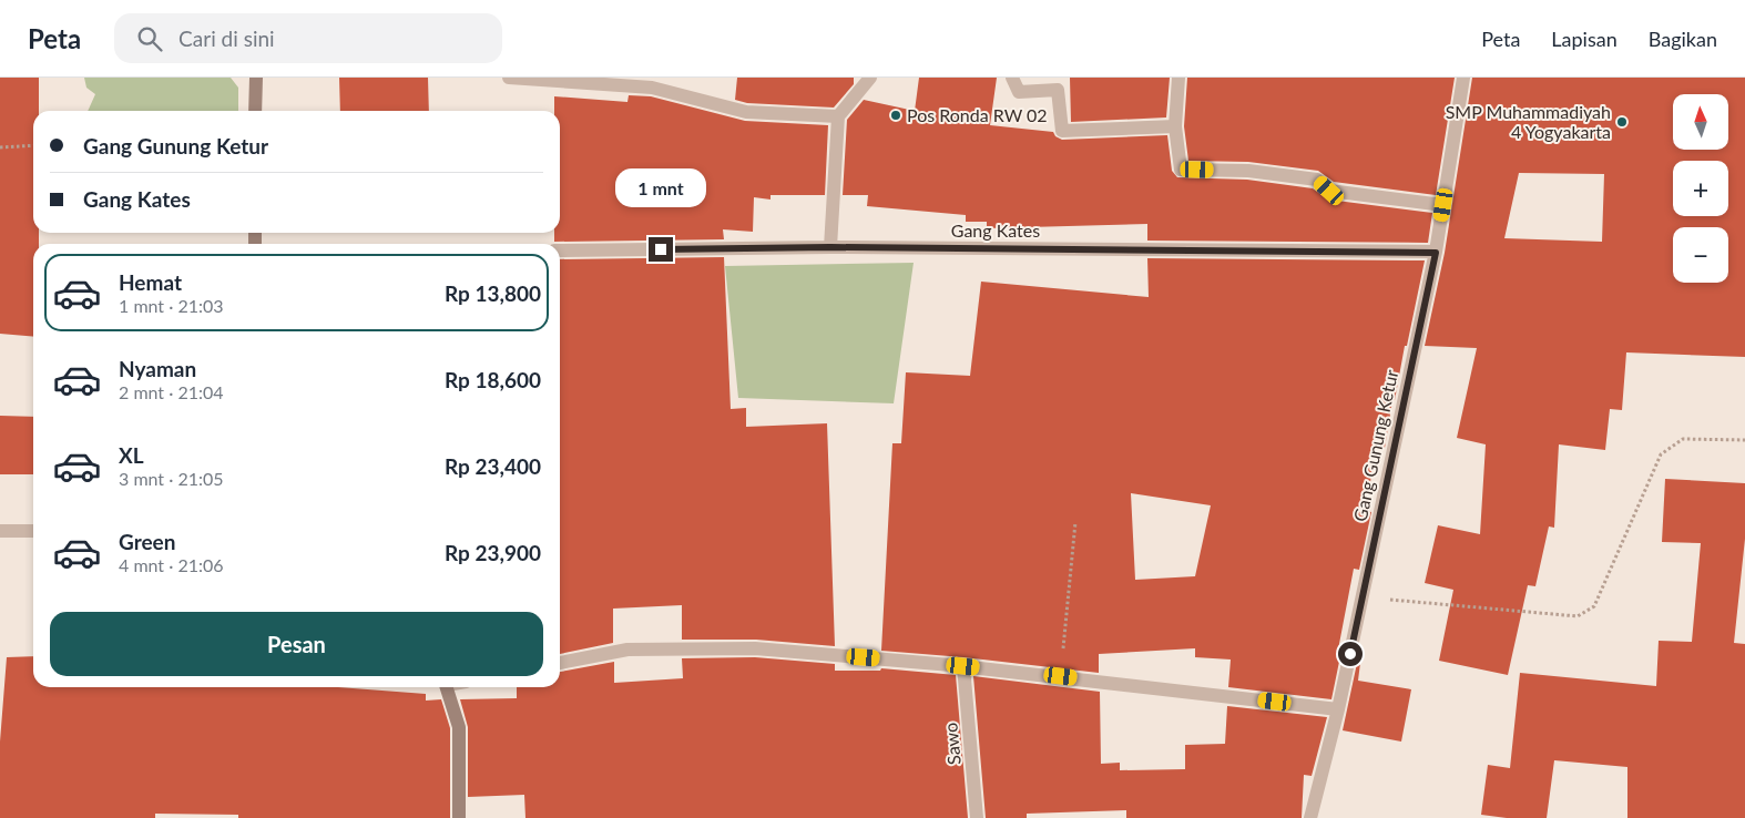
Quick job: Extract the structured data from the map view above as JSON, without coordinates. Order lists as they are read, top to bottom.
{
  "streets": {
    "street": ["Gang Kates", "Gang Gunung Ketur", "Sawo"]
  },
  "crossings": [
    ["Gang Kates", "Gang Gunung Ketur"]
  ],
  "places": ["Pos Ronda RW 02", "SMP Muhammadiyah 4 Yogyakarta"],
  "north": "top",
  "page": {
    "header": "Peta",
    "search": "Cari di sini",
    "nav": ["Peta", "Lapisan", "Bagikan"],
    "map_buttons": ["+", "−"],
    "banner": ["Gang Gunung Ketur", "Gang Kates"],
    "bubble": "1 mnt",
    "list": [
      {
        "name": "Hemat",
        "note": "1 mnt · 21:03",
        "value": "Rp 13,800"
      },
      {
        "name": "Nyaman",
        "note": "2 mnt · 21:04",
        "value": "Rp 18,600"
      },
      {
        "name": "XL",
        "note": "3 mnt · 21:05",
        "value": "Rp 23,400"
      },
      {
        "name": "Green",
        "note": "4 mnt · 21:06",
        "value": "Rp 23,900"
      }
    ],
    "buttons": "Pesan"
  }
}
